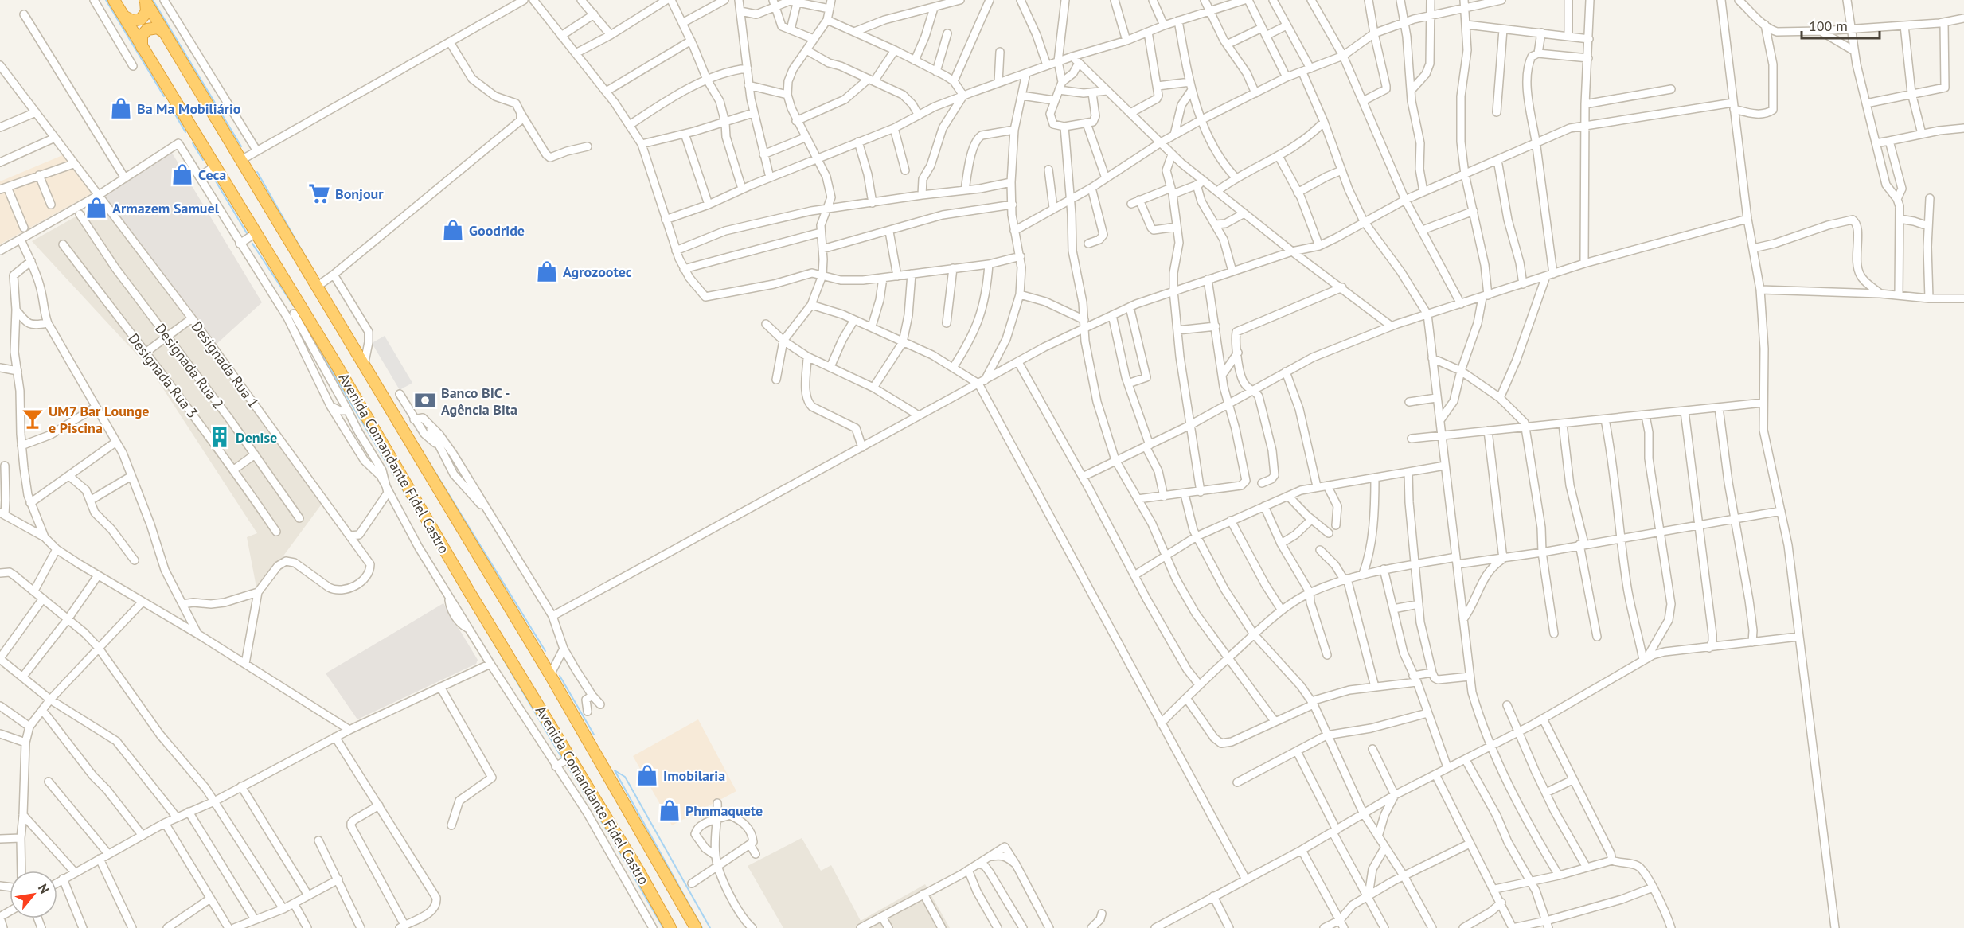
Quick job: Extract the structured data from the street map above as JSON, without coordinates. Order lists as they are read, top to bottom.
{
  "streets": {
    "highway": ["Avenida Comandante Fidel Castro"],
    "street": ["Designada Rua 1", "Designada Rua 2", "Designada Rua 3"]
  },
  "places": {
    "shop": [
      "Ba Ma Mobiliário",
      "Ceca",
      "Armazem Samuel",
      "Goodride",
      "Agrozootec",
      "Imobilaria",
      "Phnmaquete"
    ],
    "supermarket": ["Bonjour"],
    "bank": ["Banco BIC - Agência Bita"],
    "bar": ["UM7 Bar Lounge e Piscina"],
    "building": ["Denise"]
  },
  "scale_bar": "100 m",
  "north": "top right"
}
